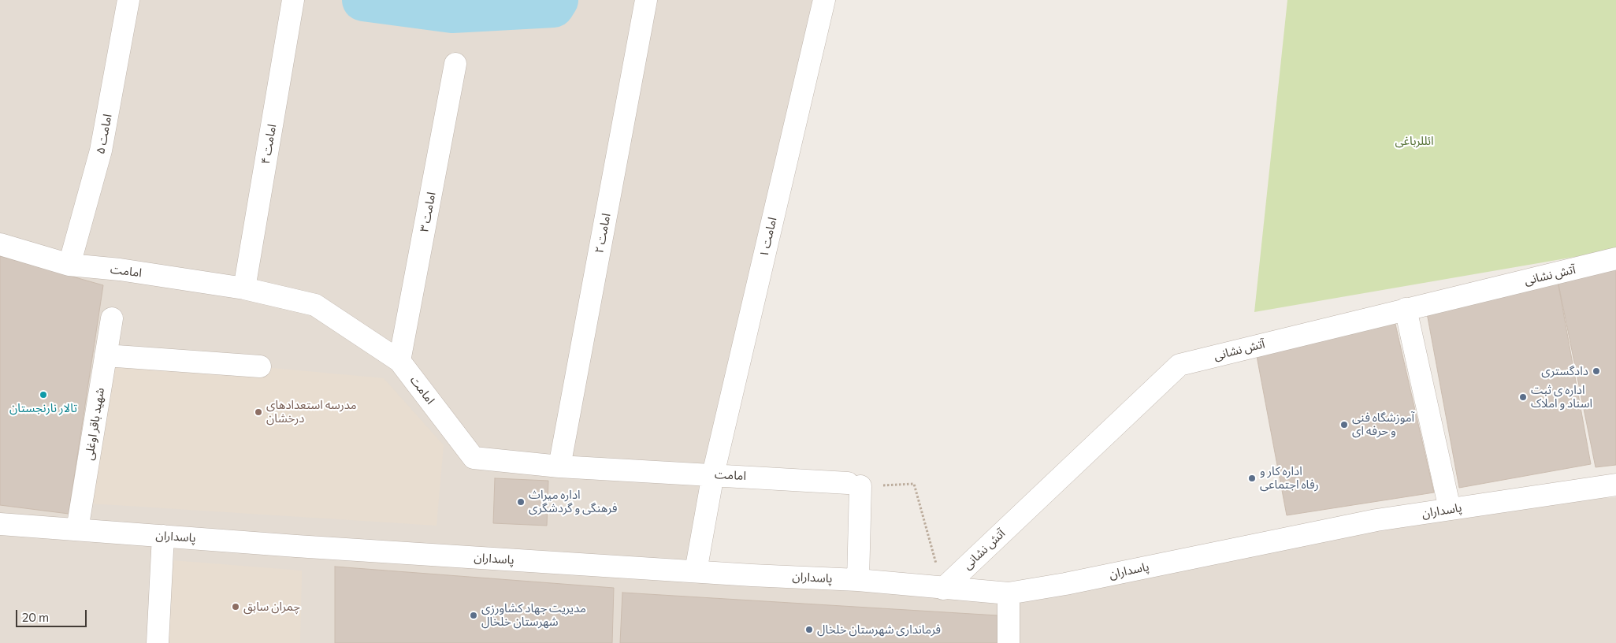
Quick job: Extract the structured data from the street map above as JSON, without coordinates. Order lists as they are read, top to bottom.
{
  "streets": {
    "street": [
      "امامت ۵",
      "امامت ۴",
      "امامت ۳",
      "امامت ۲",
      "امامت ۱",
      "امامت",
      "آتش نشانی",
      "شهید باقر اوغلی",
      "پاسداران"
    ]
  },
  "crossings": [
    ["امامت ۵", "امامت"],
    ["امامت ۴", "امامت"],
    ["امامت ۳", "امامت"],
    ["امامت ۲", "امامت"],
    ["امامت ۱", "امامت"],
    ["امامت ۱", "پاسداران"],
    ["آتش نشانی", "پاسداران"],
    ["شهید باقر اوغلی", "پاسداران"]
  ],
  "parks": ["ائللرباغی"],
  "places": [
    "دادگستری",
    "تالار نارنجستان",
    "اداره ی ثبت اسناد و املاک",
    "مدرسه استعدادهای درخشان",
    "آموزشگاه فنی و حرفه ای",
    "اداره کار و رفاه اجتماعی",
    "اداره میراث فرهنگی و گردشگری",
    "چمران سابق",
    "مدیریت جهاد کشاورزی شهرستان خلخال",
    "فرمانداری شهرستان خلخال"
  ],
  "scale_bar": "20 m"
}
